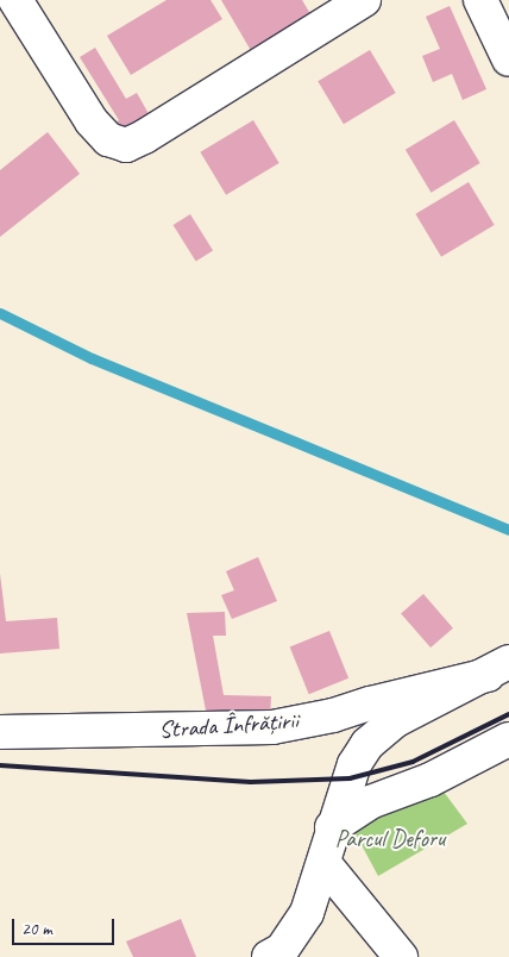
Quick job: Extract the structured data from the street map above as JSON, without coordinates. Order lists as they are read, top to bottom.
{
  "streets": {
    "street": ["Strada Înfrățirii"]
  },
  "parks": ["Parcul Deforu"],
  "scale_bar": "20 m"
}
